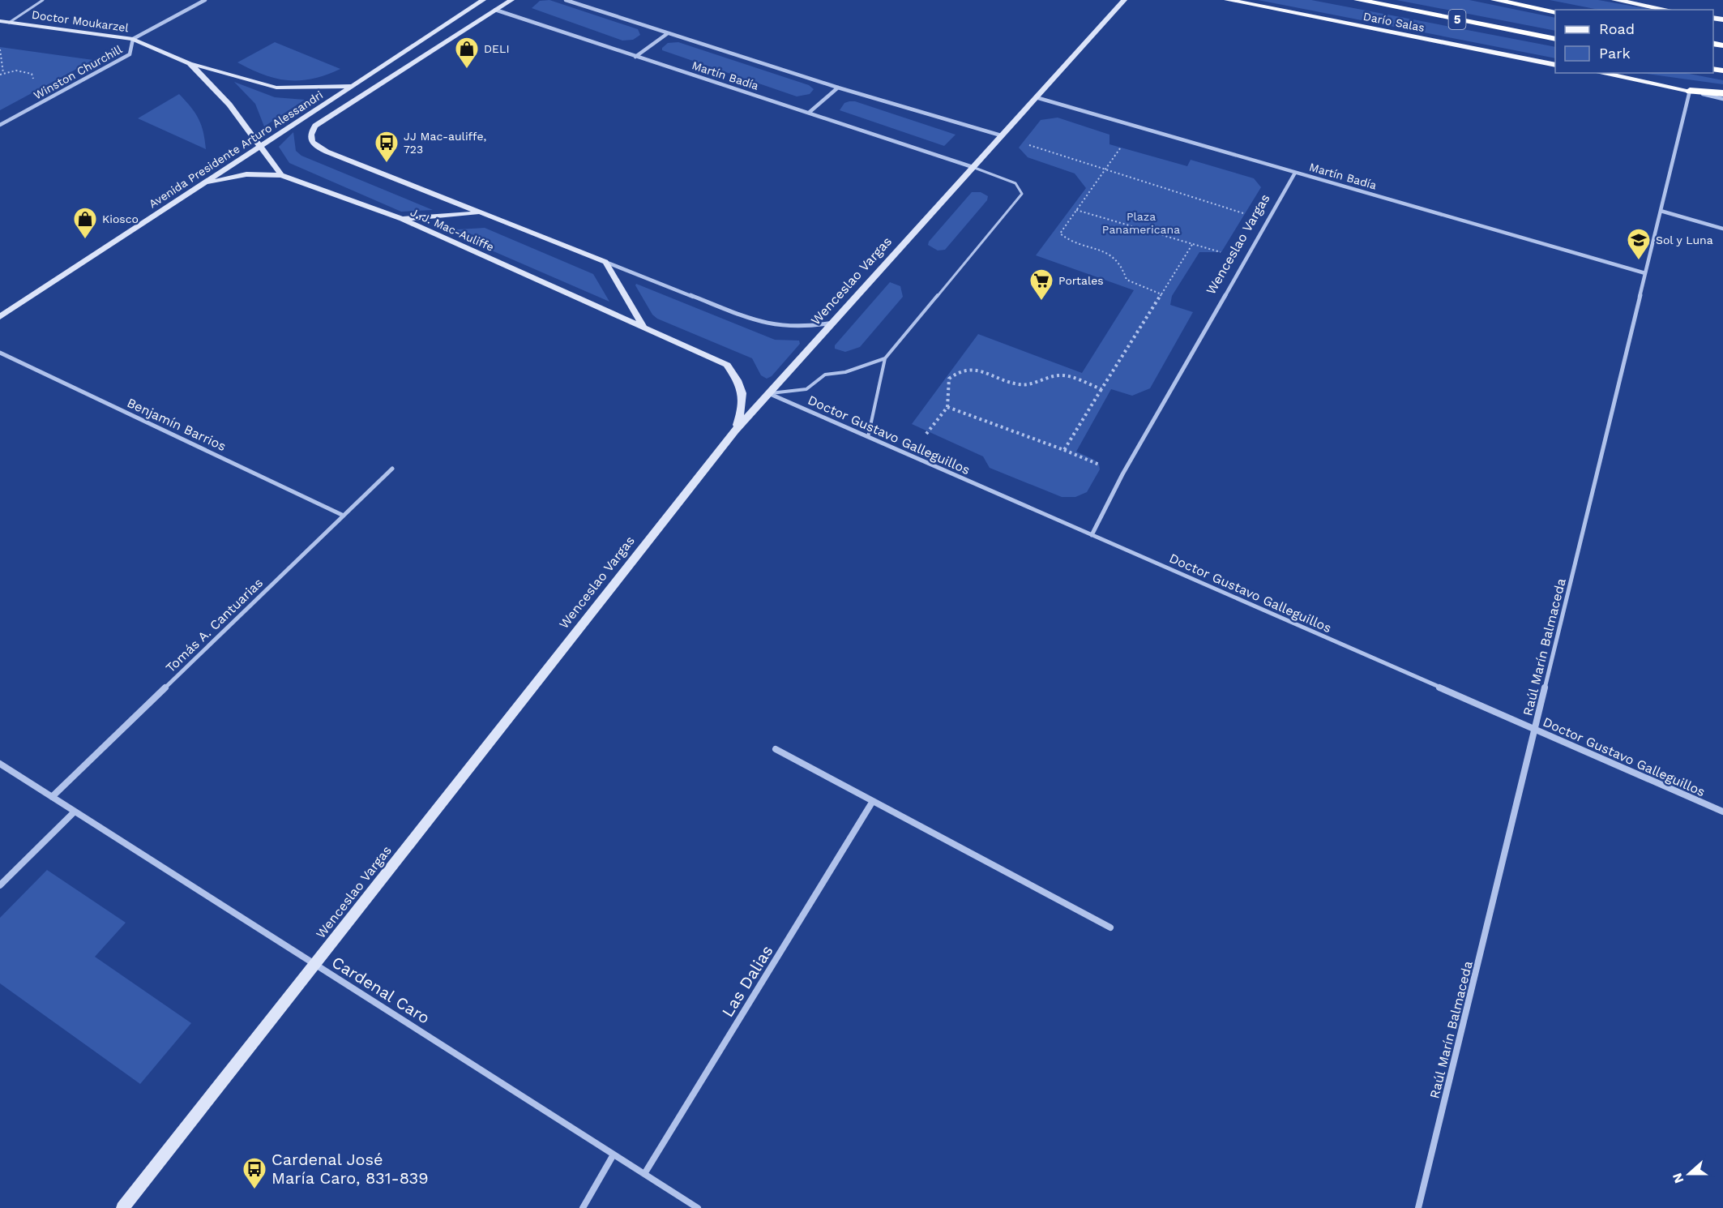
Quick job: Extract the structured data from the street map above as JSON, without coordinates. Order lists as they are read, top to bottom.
{
  "streets": {
    "highway": ["5"],
    "main road": [
      "Doctor Moukarzel",
      "Darío Salas",
      "Avenida Presidente Arturo Alessandri",
      "J. J. Mac-Auliffe",
      "Wenceslao Vargas"
    ],
    "street": [
      "Winston Churchill",
      "Martín Badía",
      "Benjamín Barrios",
      "Doctor Gustavo Galleguillos",
      "Tomás A. Cantuarias",
      "Raúl Marín Balmaceda",
      "Las Dalias",
      "Cardenal Caro"
    ]
  },
  "crossings": [
    ["Doctor Moukarzel", "Winston Churchill"],
    ["Doctor Moukarzel", "Avenida Presidente Arturo Alessandri"],
    ["Martín Badía", "Avenida Presidente Arturo Alessandri"],
    ["Martín Badía", "Wenceslao Vargas"],
    ["Martín Badía", "Raúl Marín Balmaceda"],
    ["Avenida Presidente Arturo Alessandri", "J. J. Mac-Auliffe"],
    ["J. J. Mac-Auliffe", "Wenceslao Vargas"],
    ["Wenceslao Vargas", "Doctor Gustavo Galleguillos"],
    ["Wenceslao Vargas", "Cardenal Caro"],
    ["Benjamín Barrios", "Tomás A. Cantuarias"],
    ["Doctor Gustavo Galleguillos", "Raúl Marín Balmaceda"],
    ["Tomás A. Cantuarias", "Cardenal Caro"],
    ["Las Dalias", "Cardenal Caro"]
  ],
  "parks": ["Plaza Panamericana"],
  "places": {
    "shop": ["DELI", "Kiosco"],
    "bus stop": ["JJ Mac-auliffe, 723", "Cardenal José María Caro, 831-839"],
    "school or university": ["Sol y Luna"],
    "supermarket": ["Portales"]
  },
  "legend": ["Road", "Park"],
  "north": "left"
}
